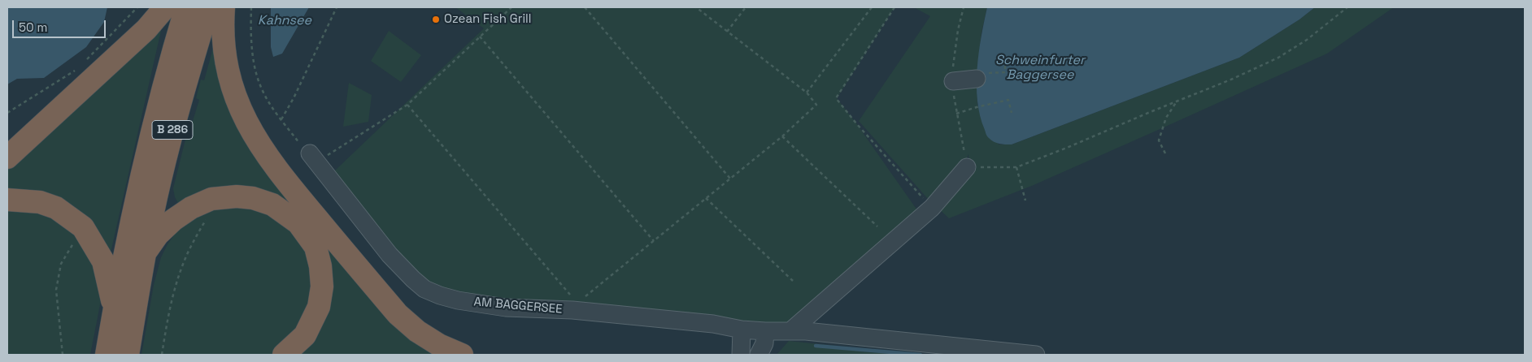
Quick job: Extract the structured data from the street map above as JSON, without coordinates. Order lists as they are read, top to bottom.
{
  "streets": {
    "highway": ["B 286"],
    "street": ["AM BAGGERSEE"]
  },
  "water": ["Kahnsee", "Schweinfurter Baggersee"],
  "places": ["Ozean Fish Grill"],
  "scale_bar": "50 m"
}
